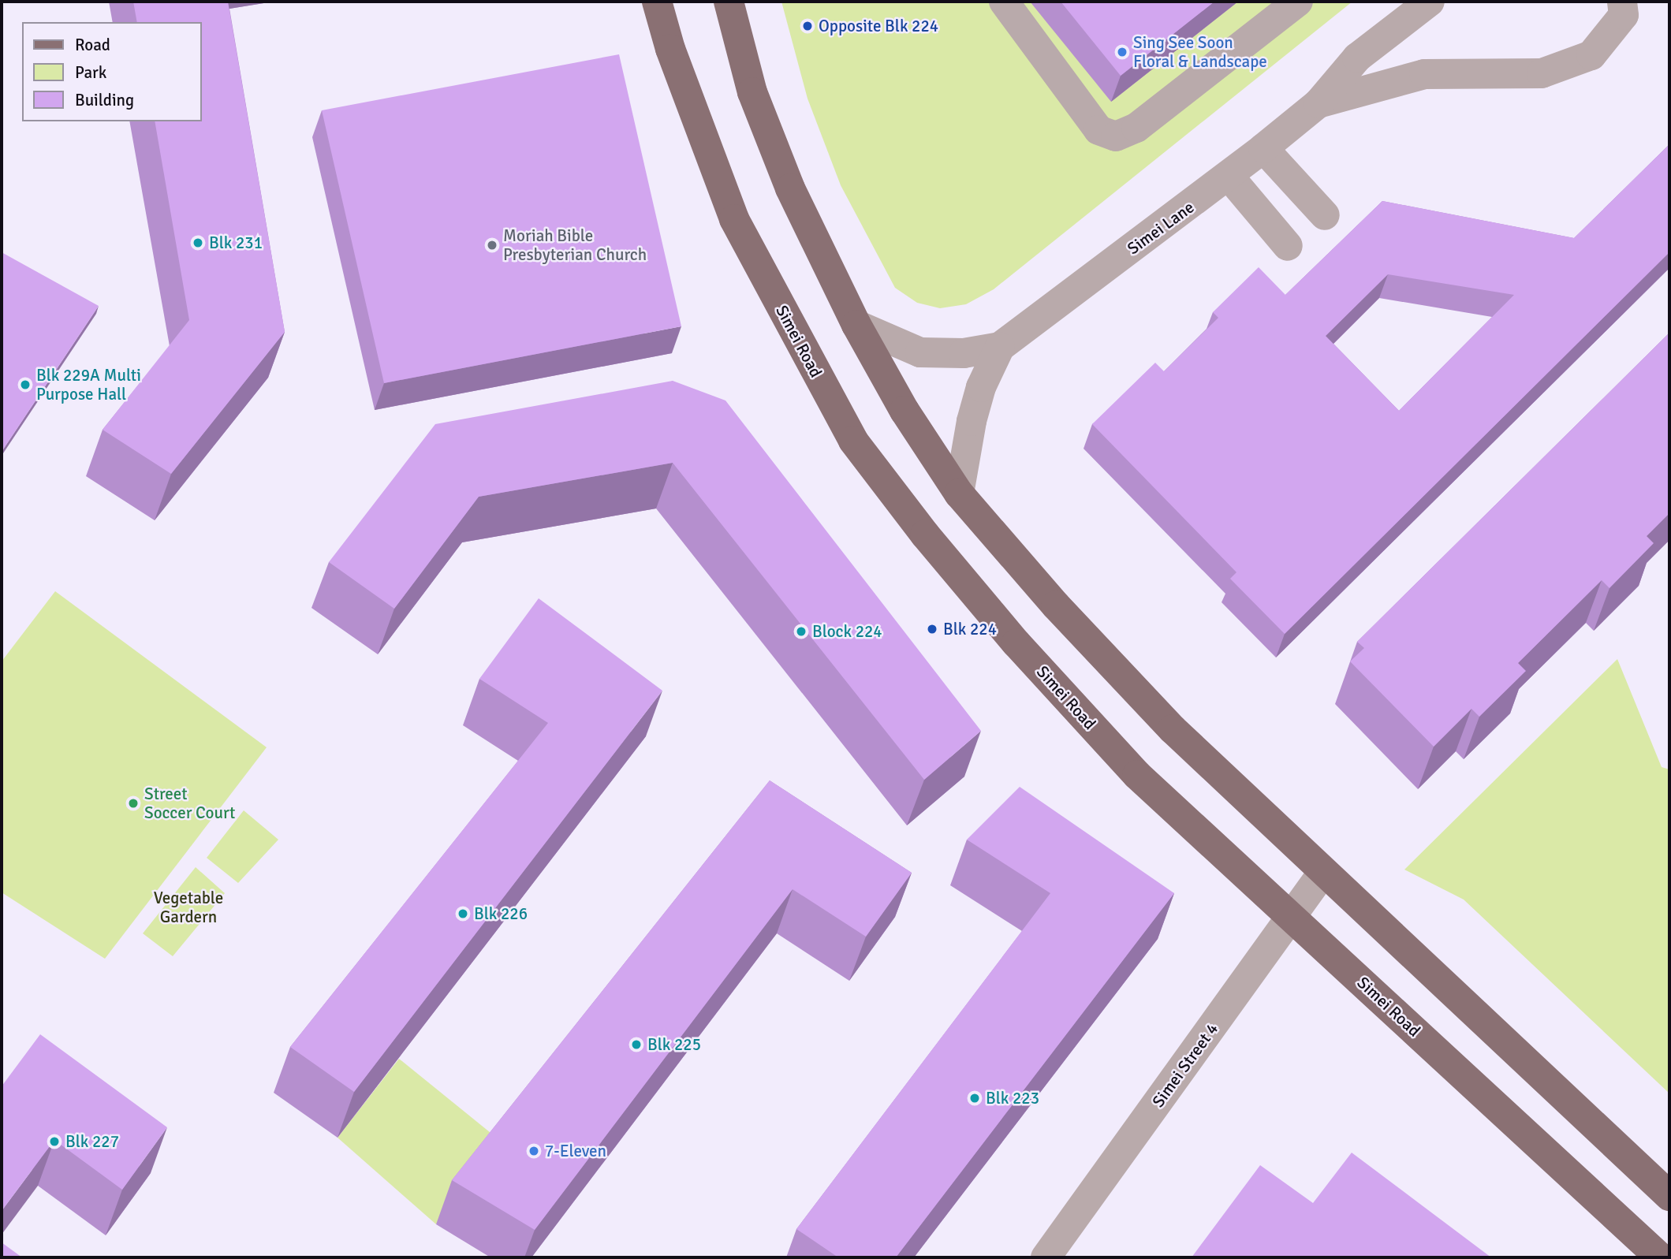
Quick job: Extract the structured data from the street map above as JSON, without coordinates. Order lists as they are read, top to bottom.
{
  "streets": {
    "main road": ["Simei Road"],
    "street": ["Simei Lane", "Simei Street 4"]
  },
  "crossings": [
    ["Simei Road", "Simei Street 4"]
  ],
  "parks": ["Vegetable Gardern"],
  "places": [
    "Opposite Blk 224",
    "Sing See Soon Floral & Landscape",
    "Blk 231",
    "Moriah Bible Presbyterian Church",
    "Blk 229A Multi Purpose Hall",
    "Blk 224",
    "Block 224",
    "Street Soccer Court",
    "Blk 226",
    "Blk 225",
    "Blk 223",
    "Blk 227",
    "7-Eleven"
  ],
  "legend": ["Road", "Park", "Building"]
}
